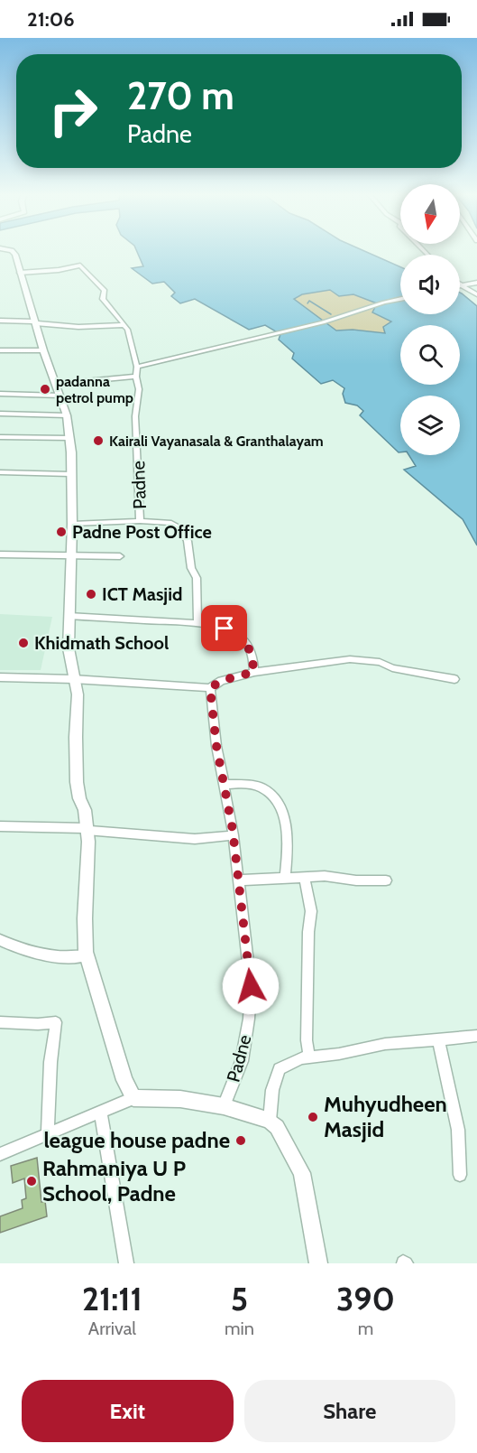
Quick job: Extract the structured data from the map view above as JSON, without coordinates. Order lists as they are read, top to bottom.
{
  "streets": {
    "street": ["Padne"]
  },
  "places": [
    "padanna petrol pump",
    "Kairali Vayanasala & Granthalayam",
    "Padne Post Office",
    "ICT Masjid",
    "Khidmath School",
    "Muhyudheen Masjid",
    "league house padne",
    "Rahmaniya U P School, Padne"
  ],
  "north": "bottom",
  "page": {
    "status": "21:06",
    "turn": ["270 m", "Padne"],
    "eta": [
      "21:11",
      "Arrival",
      "5",
      "min",
      "390",
      "m"
    ],
    "buttons": ["Exit", "Share"]
  }
}
